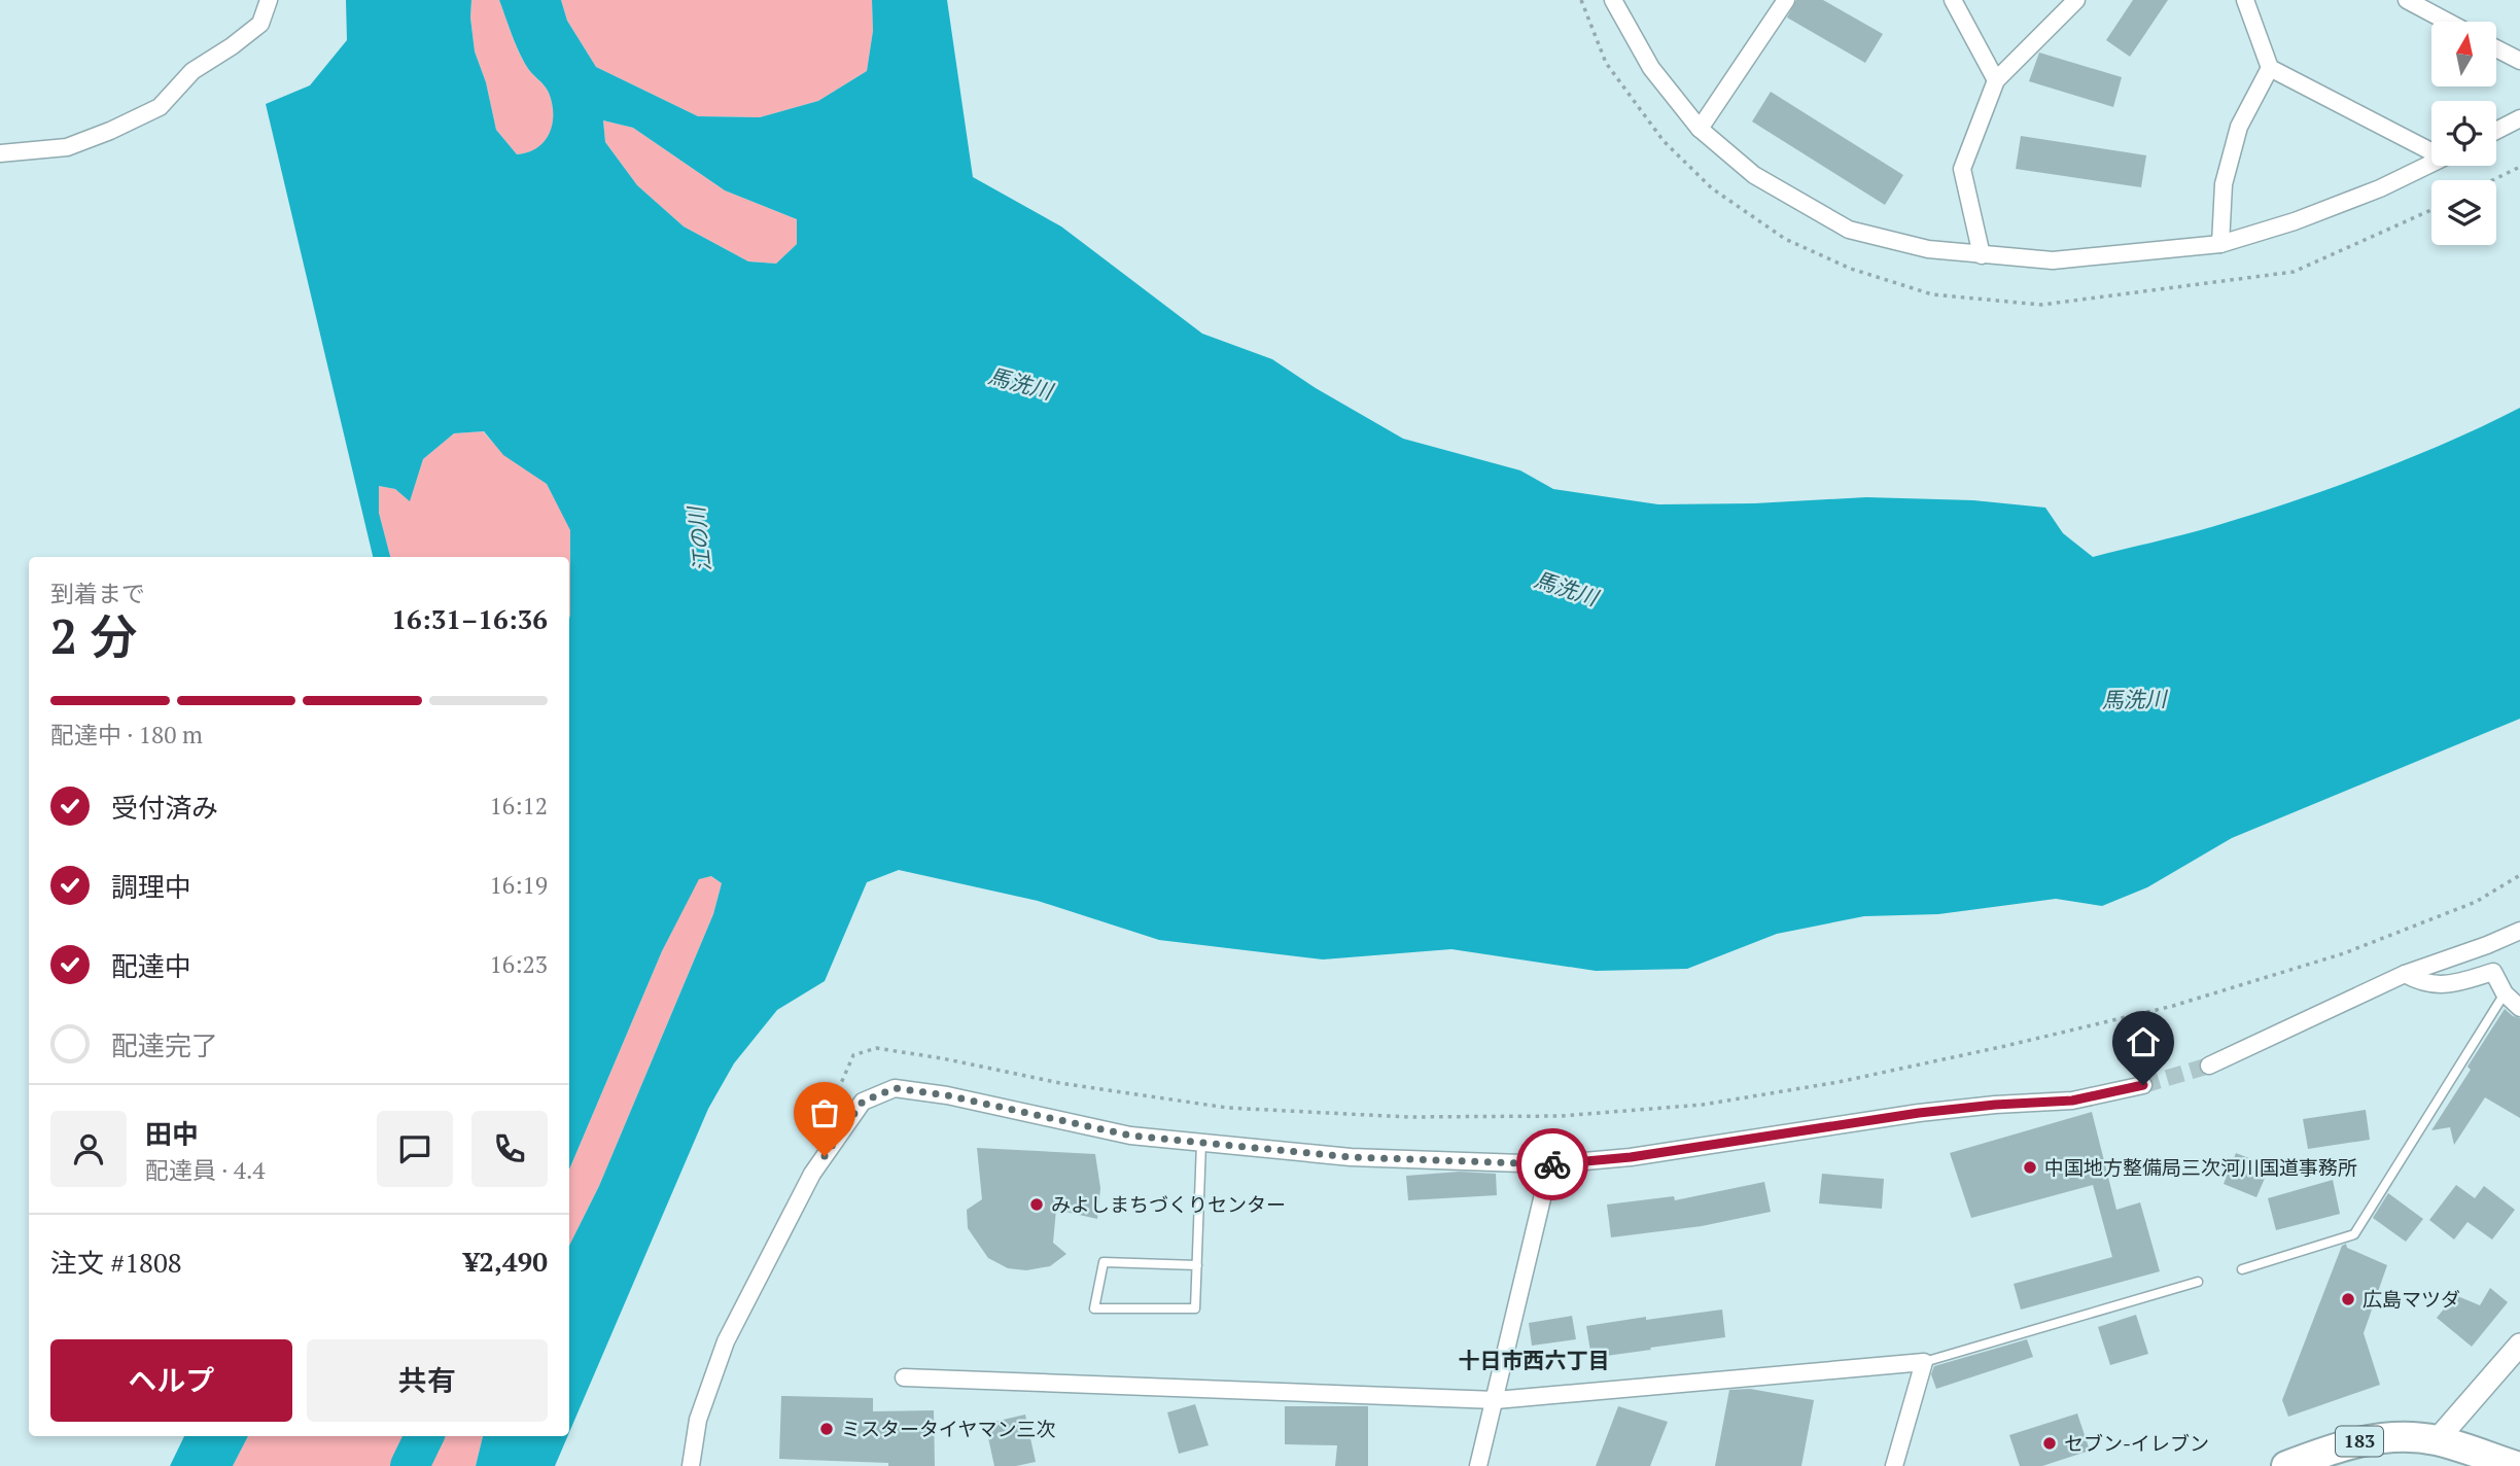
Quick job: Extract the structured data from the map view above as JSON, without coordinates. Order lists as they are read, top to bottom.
{
  "streets": {
    "highway": ["183"]
  },
  "districts": ["十日市西六丁目"],
  "water": ["馬洗川", "江の川"],
  "places": [
    "中国地方整備局三次河川国道事務所",
    "みよしまちづくりセンター",
    "広島マツダ",
    "ミスタータイヤマン三次",
    "セブン-イレブン"
  ],
  "north": "top",
  "page": {
    "heading": ["2 分", "到着まで", "16:31–16:36"],
    "panel": [
      "田中",
      "配達員 · 4.4",
      "注文 #1808",
      "¥2,490"
    ],
    "bar": "配達中 · 180 m",
    "list": [
      ["受付済み", "16:12"],
      ["調理中", "16:19"],
      ["配達中", "16:23"],
      "配達完了"
    ],
    "buttons": ["ヘルプ", "共有"]
  }
}
